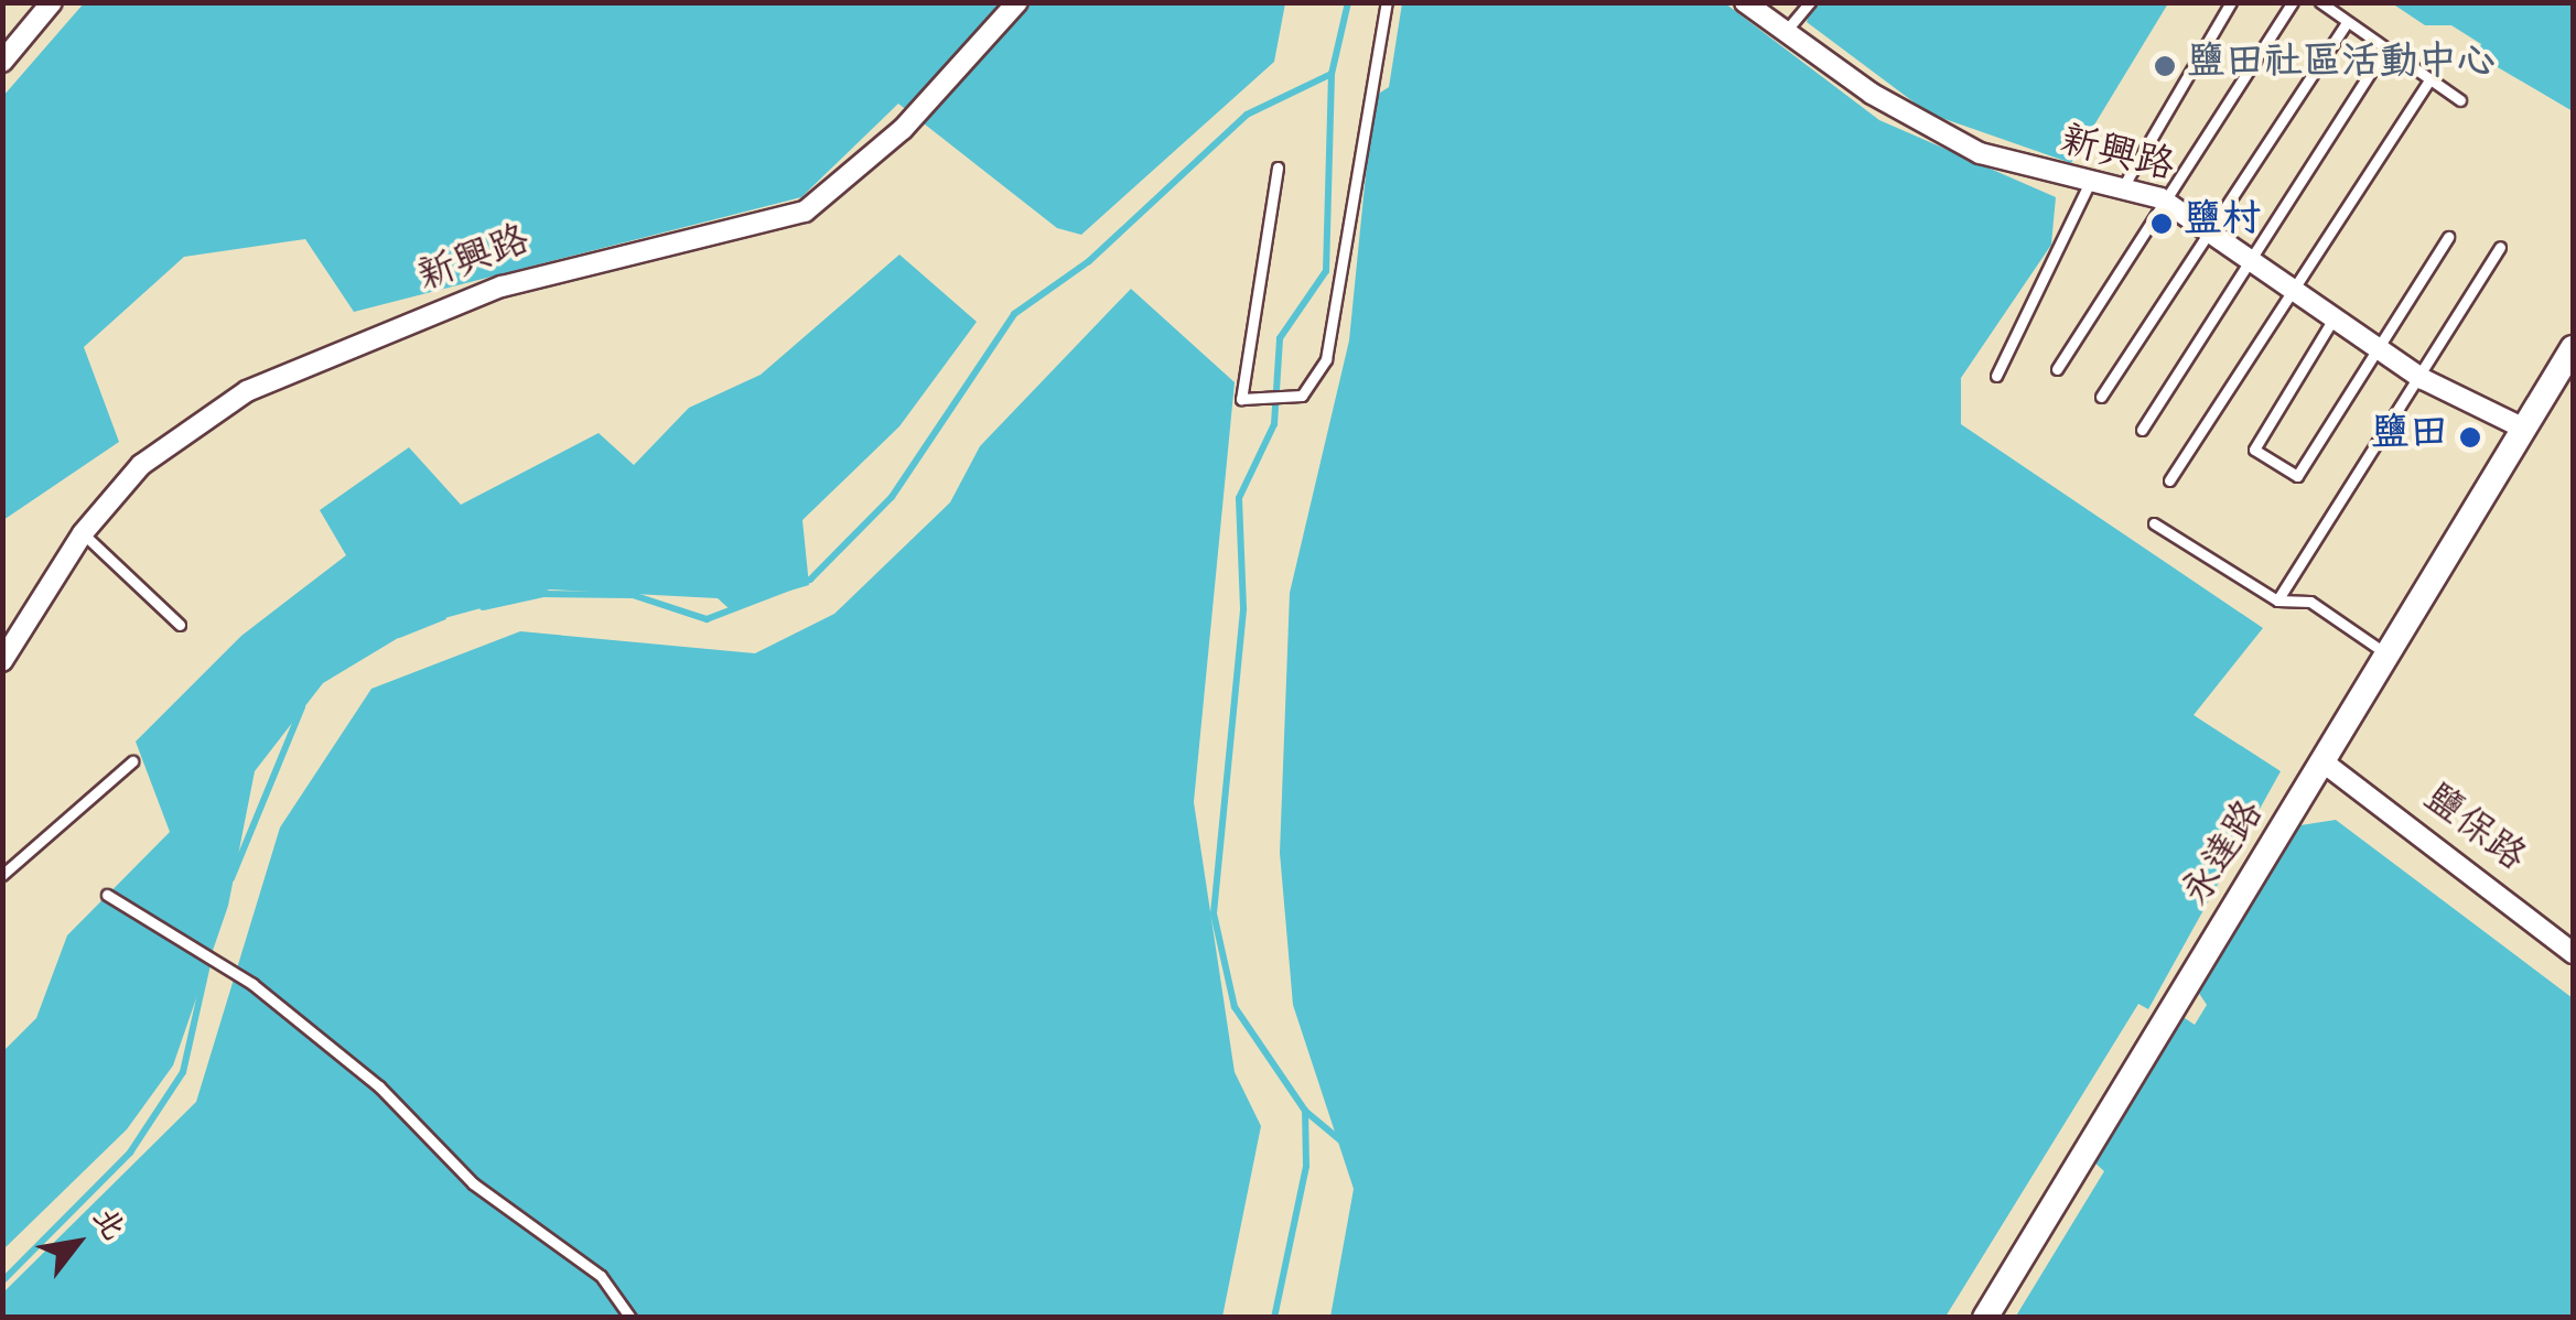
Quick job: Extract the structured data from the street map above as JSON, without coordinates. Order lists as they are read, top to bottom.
{
  "streets": {
    "street": ["新興路", "鹽保路", "永達路"]
  },
  "crossings": [
    ["新興路", "永達路"],
    ["鹽保路", "永達路"]
  ],
  "places": ["鹽田社區活動中心", "鹽村", "鹽田"],
  "north": "top right"
}
